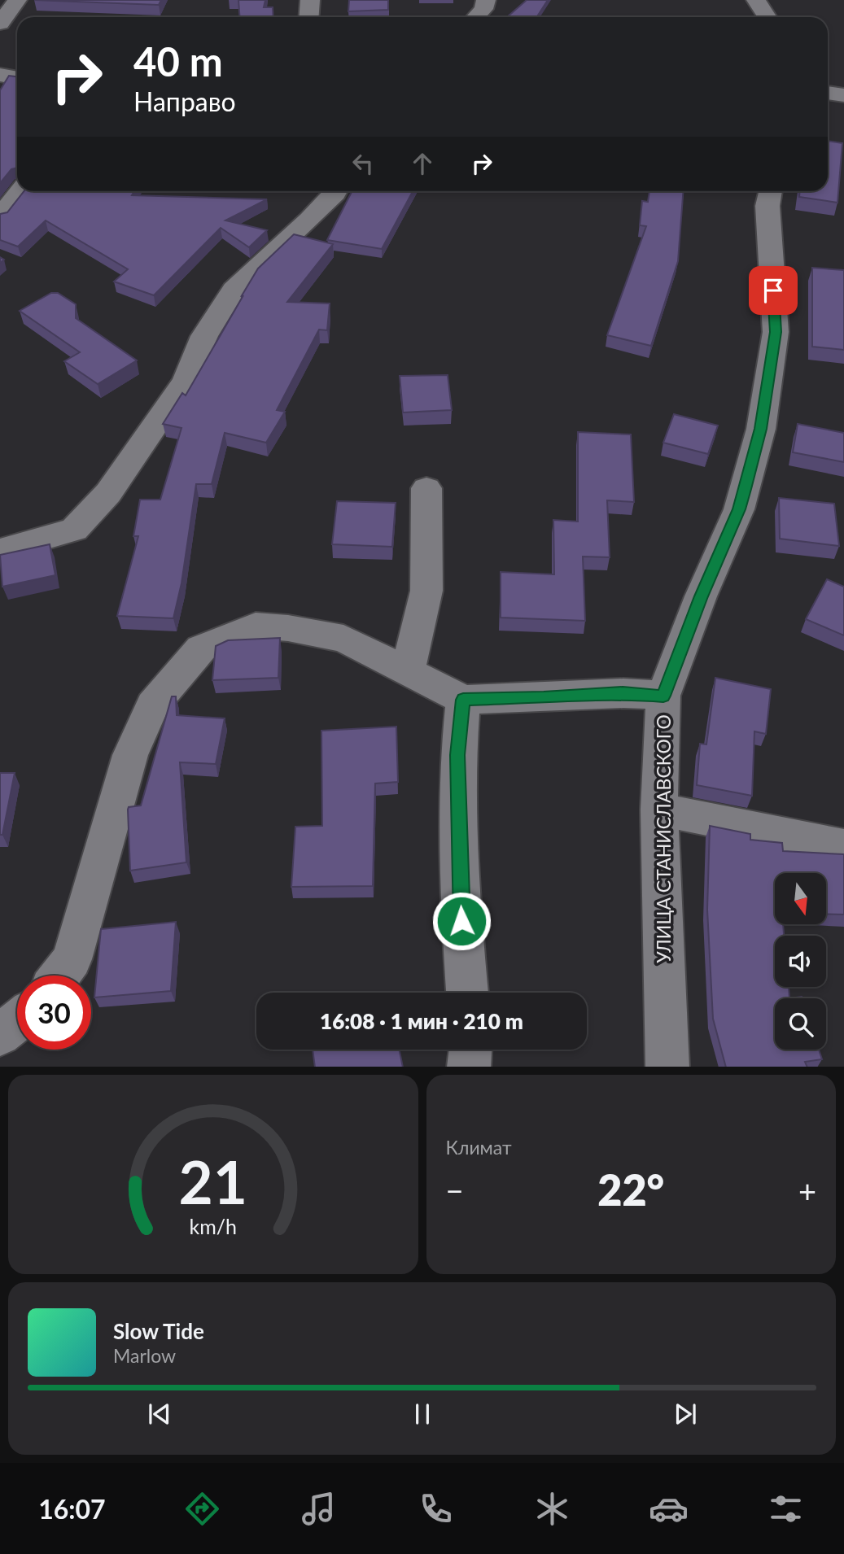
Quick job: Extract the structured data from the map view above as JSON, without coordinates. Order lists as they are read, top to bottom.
{
  "streets": {
    "street": ["УЛИЦА СТАНИСЛАВСКОГО"]
  },
  "north": "bottom",
  "page": {
    "turn": ["40 m", "Направо"],
    "limit": "30",
    "trip": "16:08 · 1 мин · 210 m",
    "tile": "Климат",
    "heat": ["−", "22°", "+"],
    "song": ["Slow Tide", "Marlow"],
    "tabs": "16:07",
    "gauge": ["21", "km/h"]
  }
}
